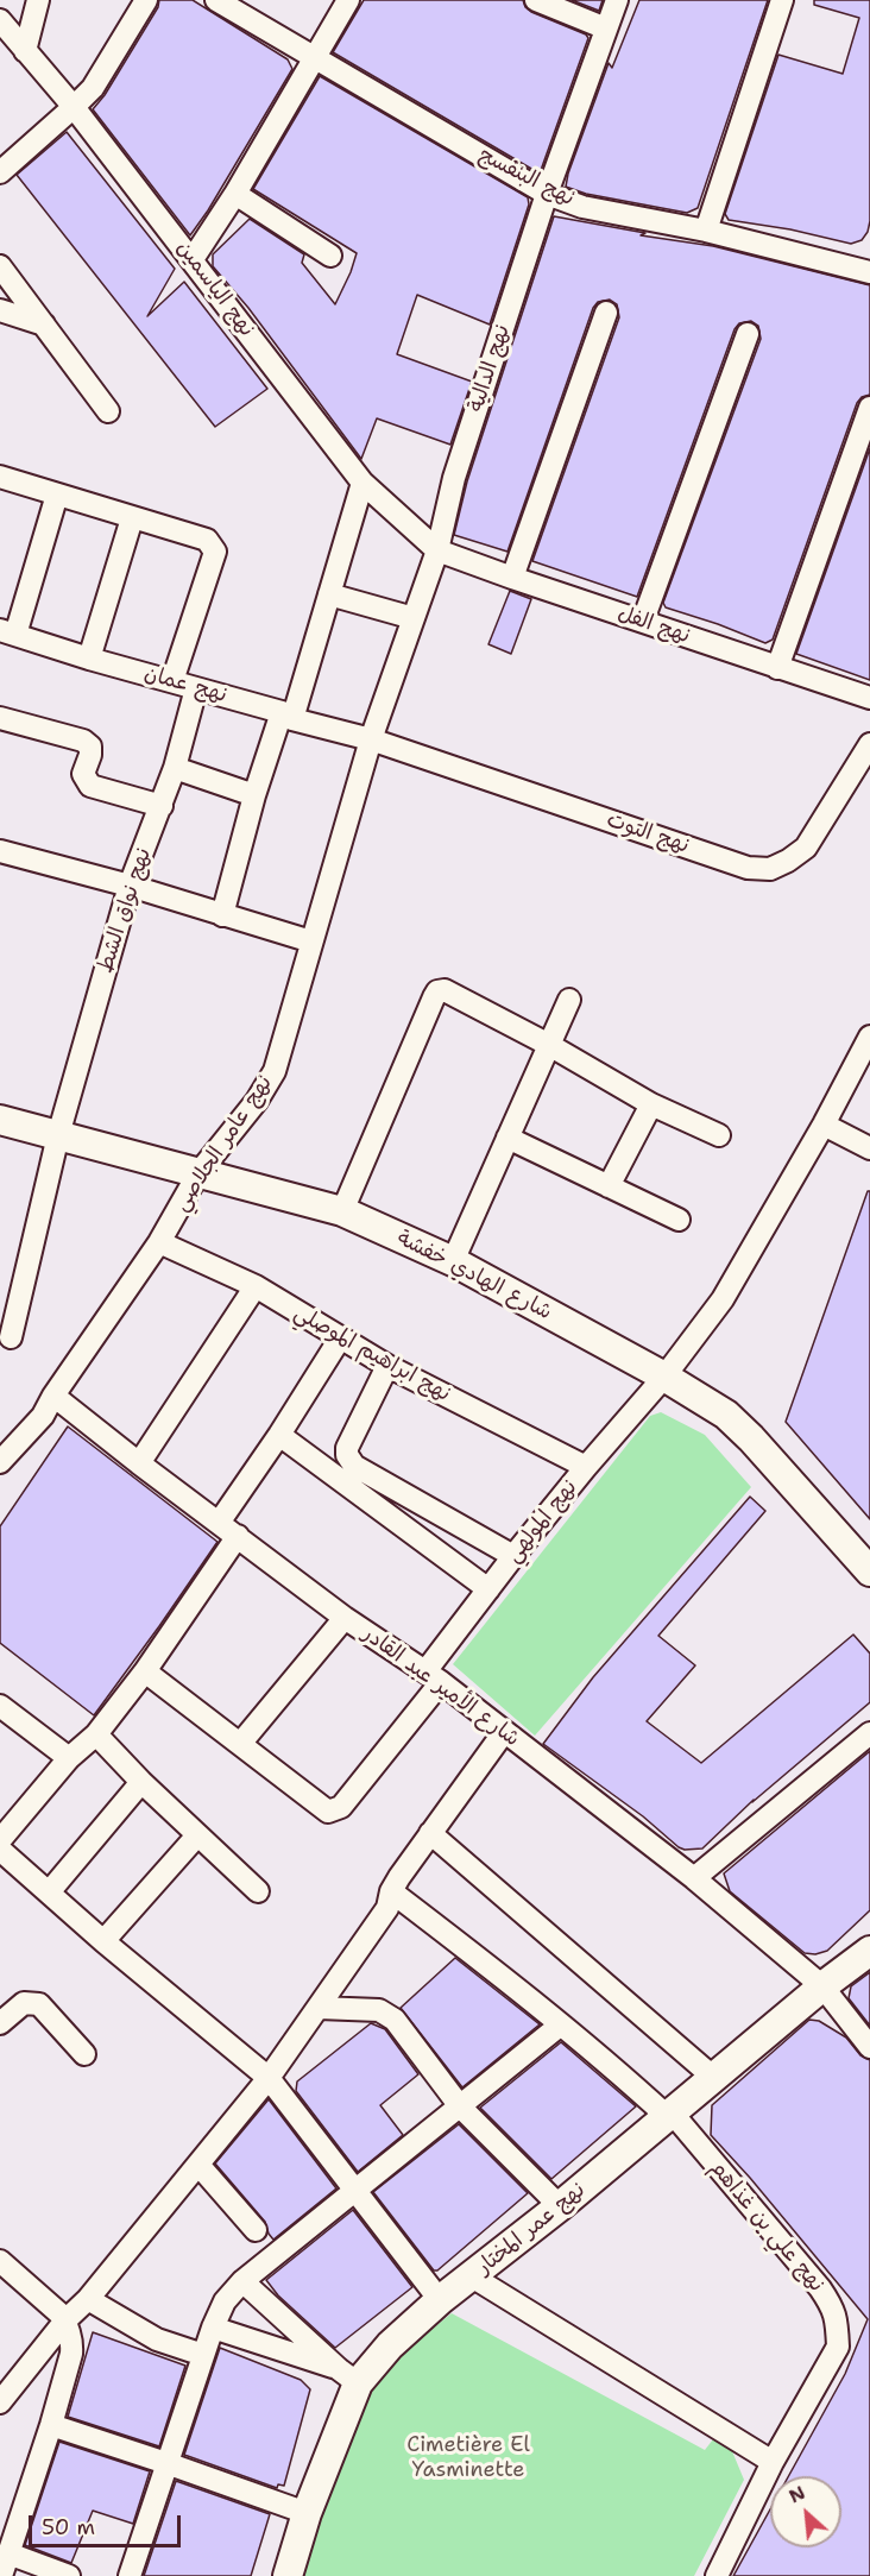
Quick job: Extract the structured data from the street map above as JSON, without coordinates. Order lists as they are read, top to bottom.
{
  "streets": {
    "street": [
      "نهج البنفسج",
      "نهج الياسمين",
      "نهج الدالية",
      "نهج الفل",
      "نهج عمان",
      "نهج التوت",
      "نهج نواق الشط",
      "نهج عامر الجلاصي",
      "شارع الهادي خفشة",
      "نهج ابراهيم الموصلي",
      "نهج المولهي",
      "شارع الأمير عبد القادر",
      "نهج علي بن غذاهم",
      "نهج عمر المختار"
    ]
  },
  "crossings": [
    ["نهج البنفسج", "نهج الدالية"],
    ["نهج الياسمين", "نهج الدالية"],
    ["نهج الياسمين", "نهج الفل"],
    ["نهج الدالية", "نهج الفل"],
    ["نهج الدالية", "نهج عمان"],
    ["نهج الدالية", "نهج التوت"],
    ["نهج الدالية", "نهج عامر الجلاصي"],
    ["نهج عمان", "نهج التوت"],
    ["نهج عمان", "نهج نواق الشط"],
    ["نهج عمان", "نهج عامر الجلاصي"],
    ["نهج التوت", "نهج عامر الجلاصي"],
    ["نهج نواق الشط", "شارع الهادي خفشة"],
    ["نهج عامر الجلاصي", "شارع الهادي خفشة"],
    ["نهج عامر الجلاصي", "نهج ابراهيم الموصلي"],
    ["نهج عامر الجلاصي", "شارع الأمير عبد القادر"],
    ["شارع الهادي خفشة", "نهج المولهي"],
    ["نهج ابراهيم الموصلي", "نهج المولهي"],
    ["نهج المولهي", "شارع الأمير عبد القادر"],
    ["شارع الأمير عبد القادر", "نهج عمر المختار"],
    ["نهج علي بن غذاهم", "نهج عمر المختار"]
  ],
  "parks": ["Cimetière El Yasminette"],
  "scale_bar": "50 m",
  "north": "top left"
}
